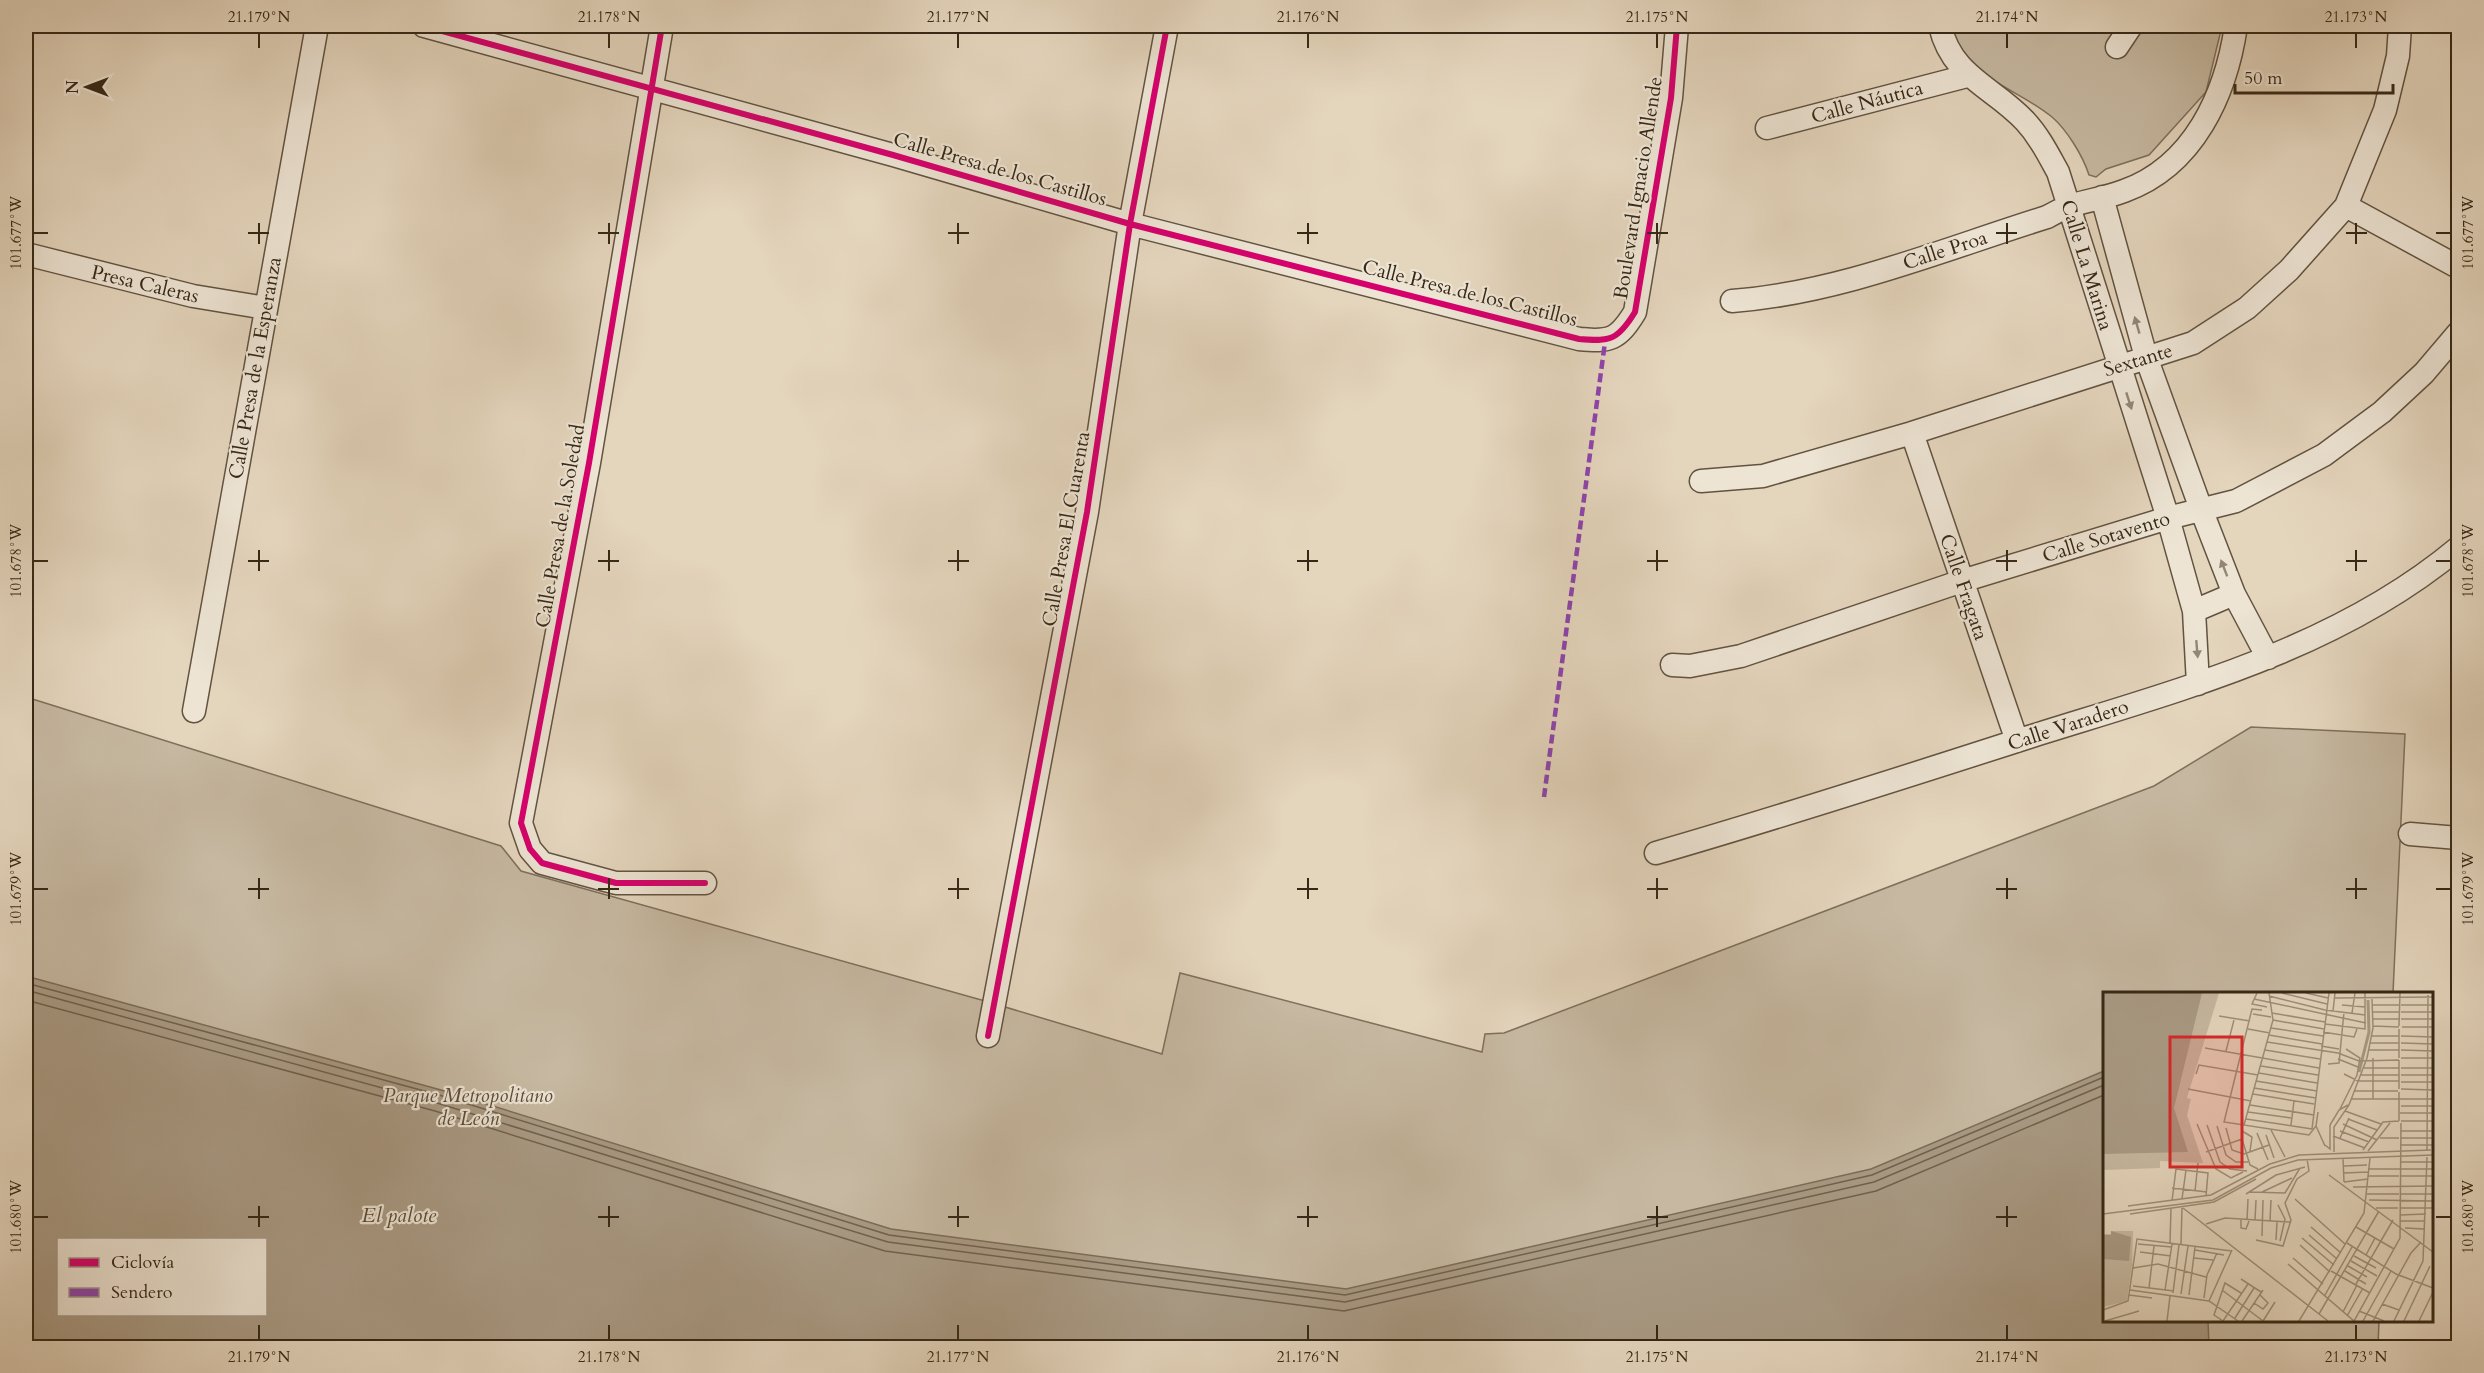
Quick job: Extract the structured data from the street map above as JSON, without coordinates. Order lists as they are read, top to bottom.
{
  "streets": {
    "street": [
      "Calle Náutica",
      "Calle Presa de los Castillos",
      "Boulevard Ignacio Allende",
      "Calle Proa",
      "Calle La Marina",
      "Presa Caleras",
      "Sextante",
      "Calle Presa de la Esperanza",
      "Calle Presa de la Soledad",
      "Calle Presa El Cuarenta",
      "Calle Sotavento",
      "Calle Fragata",
      "Calle Varadero"
    ]
  },
  "crossings": [
    ["Calle Náutica", "Calle La Marina"],
    ["Calle Presa de los Castillos", "Boulevard Ignacio Allende"],
    ["Calle Presa de los Castillos", "Calle Presa de la Soledad"],
    ["Calle Presa de los Castillos", "Calle Presa El Cuarenta"],
    ["Calle Proa", "Calle La Marina"],
    ["Calle La Marina", "Sextante"],
    ["Calle La Marina", "Calle Sotavento"],
    ["Calle La Marina", "Calle Varadero"],
    ["Presa Caleras", "Calle Presa de la Esperanza"],
    ["Sextante", "Calle Fragata"],
    ["Calle Sotavento", "Calle Fragata"],
    ["Calle Fragata", "Calle Varadero"]
  ],
  "water": ["El palote"],
  "parks": ["Parque Metropolitano de León"],
  "legend": ["Ciclovía", "Sendero"],
  "scale_bar": "50 m",
  "north": "left",
  "coordinates": [
    "21.179°N",
    "21.178°N",
    "21.177°N",
    "21.176°N",
    "21.175°N",
    "21.174°N",
    "21.173°N",
    "101.677°W",
    "101.678°W",
    "101.679°W",
    "101.680°W"
  ]
}
